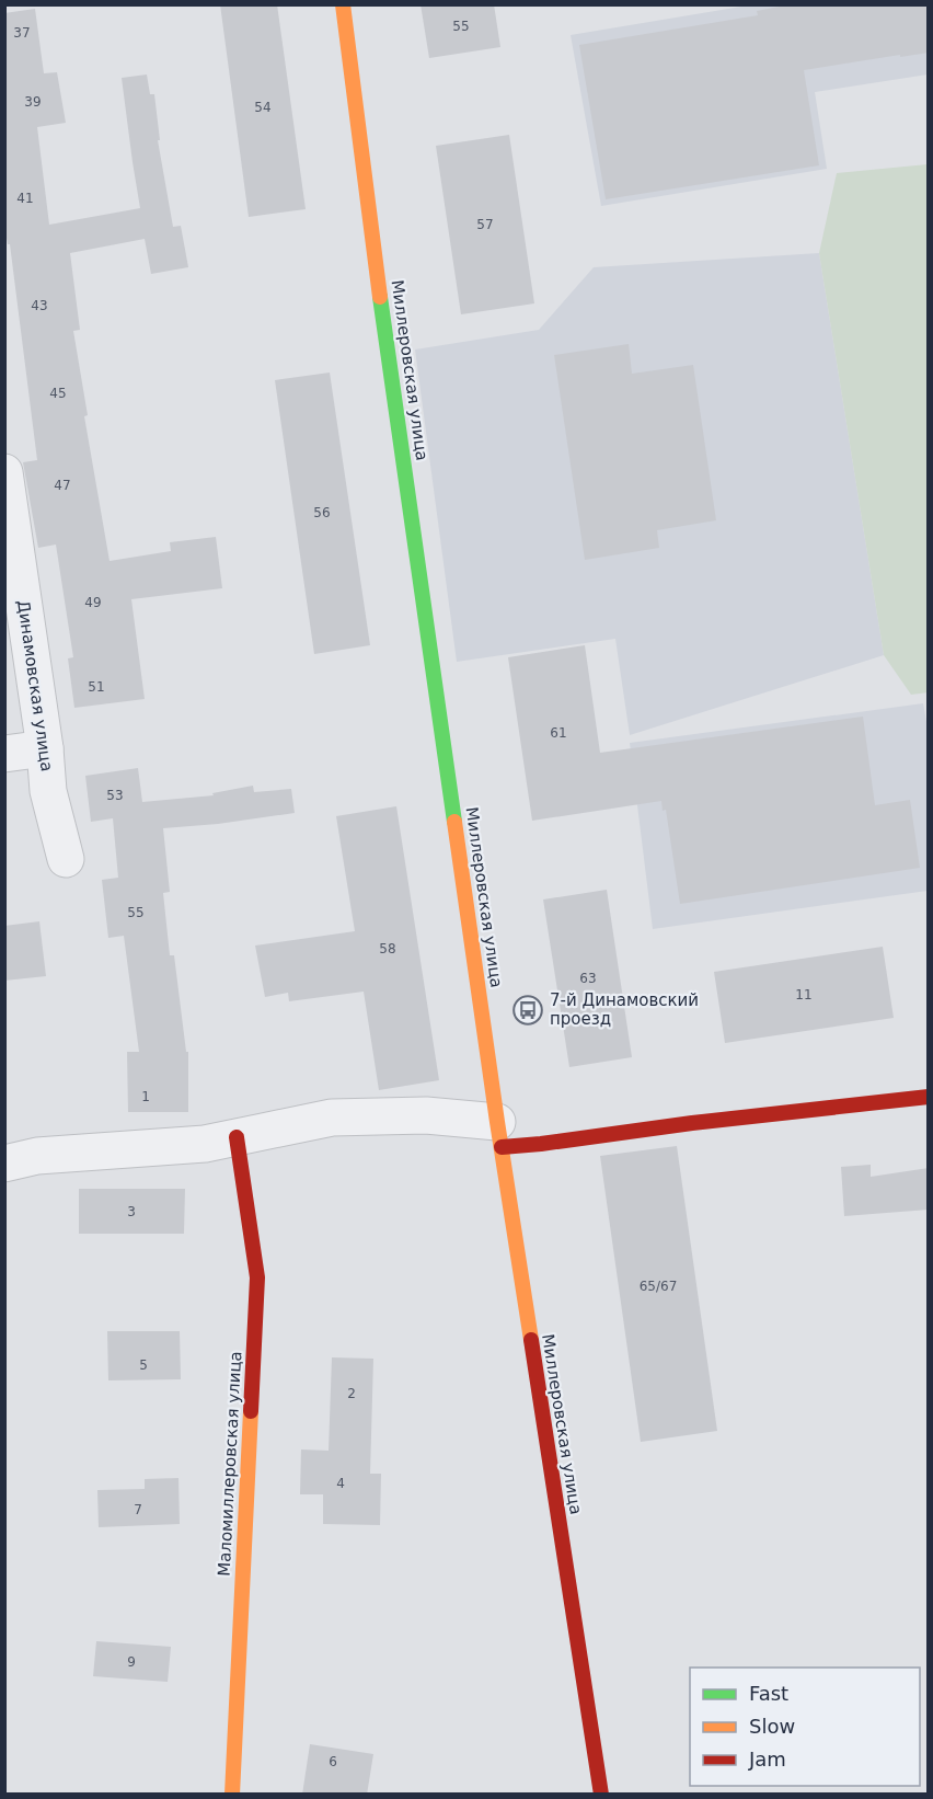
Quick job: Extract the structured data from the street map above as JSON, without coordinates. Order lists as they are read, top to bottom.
{
  "streets": {
    "street": ["Миллеровская улица", "Динамовская улица", "Маломиллеровская улица"]
  },
  "places": {
    "bus stop": ["7-й Динамовский проезд"]
  },
  "house_numbers": [
    "55",
    "37",
    "39",
    "54",
    "41",
    "57",
    "43",
    "45",
    "47",
    "56",
    "49",
    "51",
    "61",
    "53",
    "55",
    "58",
    "63",
    "11",
    "1",
    "3",
    "65/67",
    "5",
    "2",
    "4",
    "7",
    "9",
    "6"
  ],
  "legend": ["Fast", "Slow", "Jam"]
}
